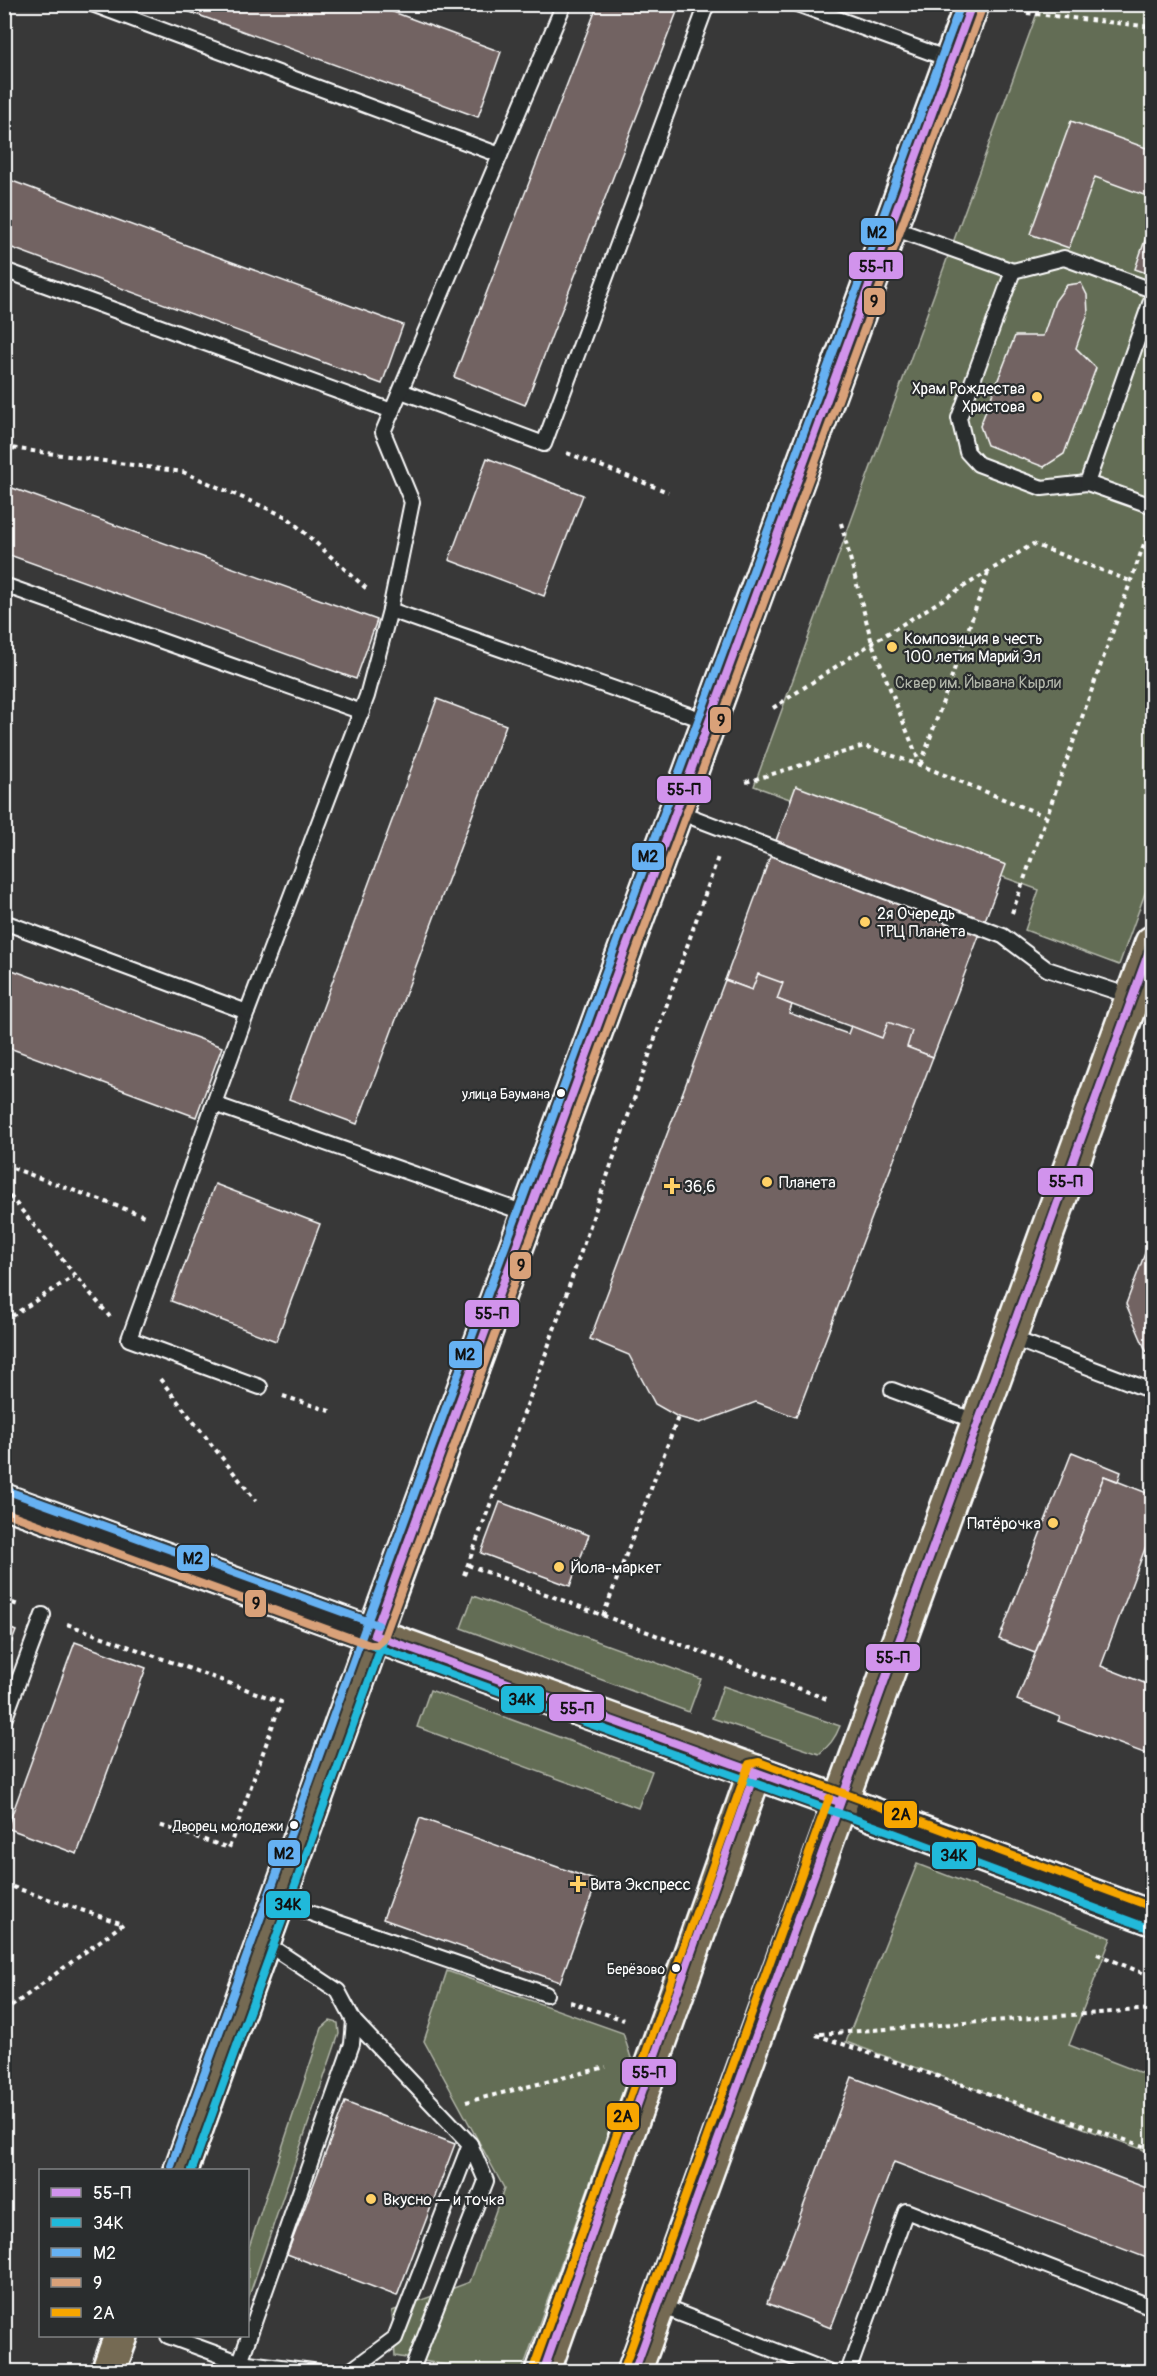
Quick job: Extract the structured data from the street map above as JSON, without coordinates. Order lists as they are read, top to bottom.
{
  "parks": ["Сквер им. Йывана Кырли"],
  "places": {
    "other": [
      "Храм Рождества Христова",
      "Композиция в честь 100 летия Марий Эл",
      "2я Очередь ТРЦ Планета",
      "улица Баумана",
      "Планета",
      "Пятёрочка",
      "Йола-маркет",
      "Дворец молодежи",
      "Берёзово",
      "Вкусно — и точка"
    ],
    "health": ["36,6", "Вита Экспресс"]
  },
  "lines": [
    "transit line 55-П",
    "transit line М2",
    "transit line 9",
    "transit line 34К",
    "transit line 2А"
  ],
  "legend": [
    "55-П",
    "34К",
    "М2",
    "9",
    "2А"
  ]
}
